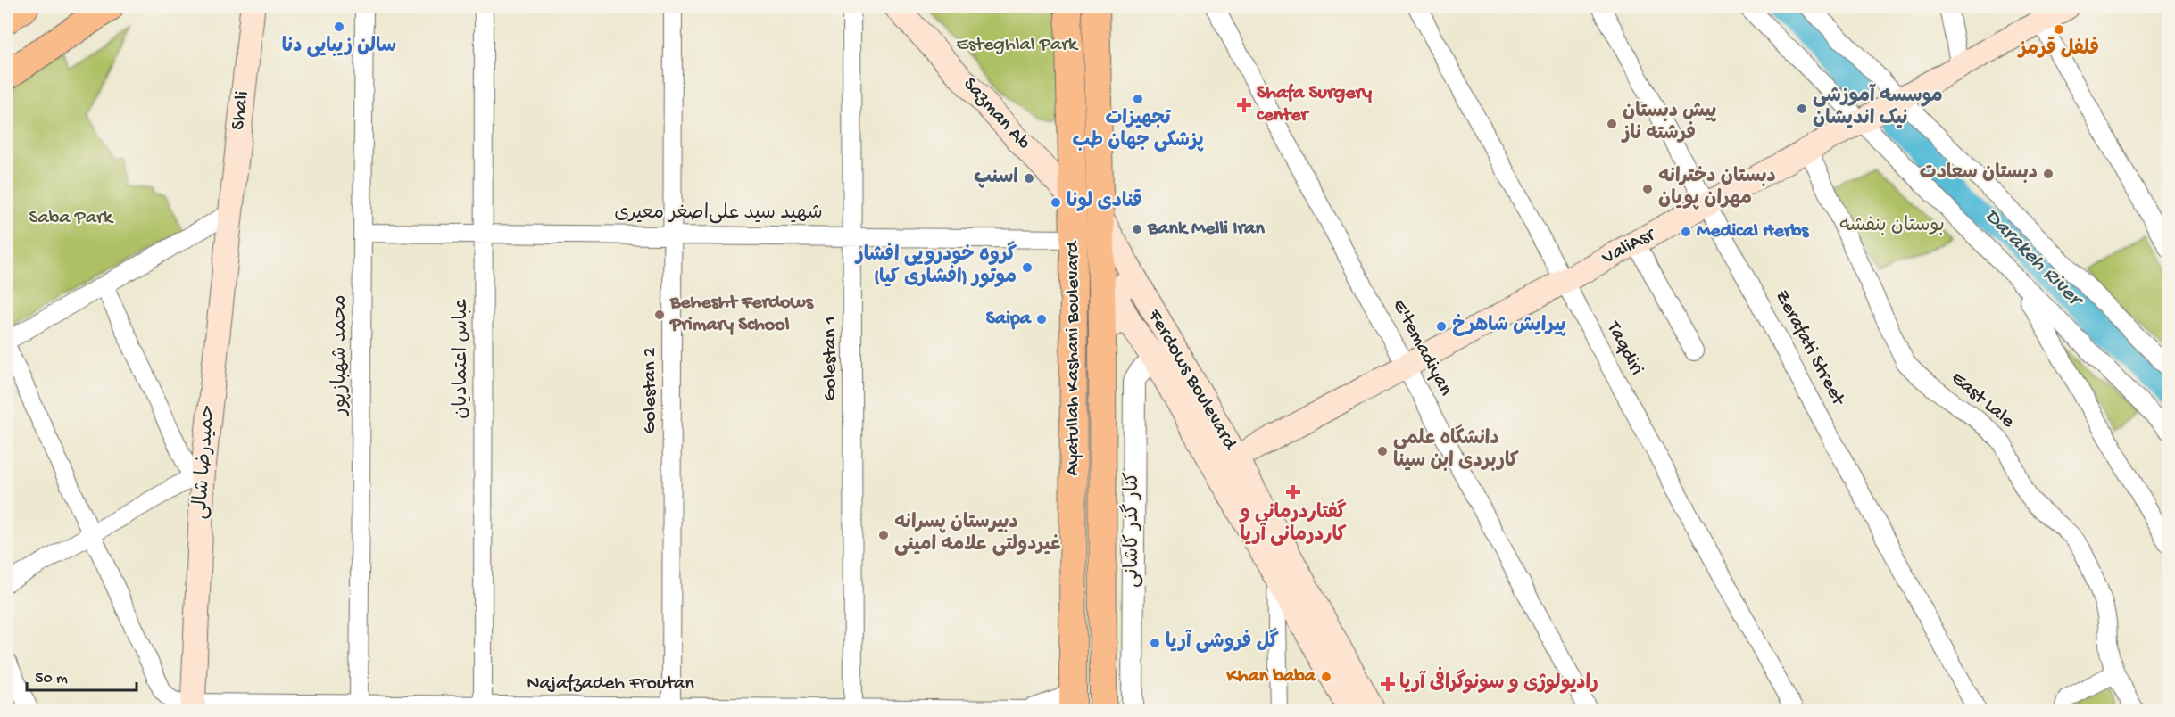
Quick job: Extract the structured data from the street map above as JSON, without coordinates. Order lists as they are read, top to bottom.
{
  "streets": {
    "main road": [
      "Shali",
      "Sazman Ab",
      "ValiAsr",
      "Ayatullah Kashani Boulevard",
      "Ferdows Boulevard",
      "حمیدرضا شالی"
    ],
    "street": [
      "شهید سید علی‌اصغر معیری",
      "E'temadiyan",
      "Zerafati Street",
      "Taqdiri",
      "محمد شهبازپور",
      "عباس اعتمادیان",
      "Golestan 1",
      "Golestan 2",
      "East Lale",
      "کنار گذر کاشانی",
      "Najafzadeh Froutan"
    ]
  },
  "crossings": [
    ["Shali", "حمیدرضا شالی"],
    ["Sazman Ab", "Ayatullah Kashani Boulevard"],
    ["شهید سید علی‌اصغر معیری", "محمد شهبازپور"],
    ["شهید سید علی‌اصغر معیری", "عباس اعتمادیان"],
    ["شهید سید علی‌اصغر معیری", "Golestan 1"],
    ["شهید سید علی‌اصغر معیری", "Ayatullah Kashani Boulevard"],
    ["شهید سید علی‌اصغر معیری", "Golestan 2"],
    ["ValiAsr", "E'temadiyan"],
    ["ValiAsr", "Zerafati Street"],
    ["ValiAsr", "Taqdiri"],
    ["ValiAsr", "Ferdows Boulevard"],
    ["ValiAsr", "East Lale"],
    ["محمد شهبازپور", "Najafzadeh Froutan"],
    ["عباس اعتمادیان", "Najafzadeh Froutan"],
    ["Golestan 1", "Najafzadeh Froutan"],
    ["Ayatullah Kashani Boulevard", "Ferdows Boulevard"],
    ["Ayatullah Kashani Boulevard", "Najafzadeh Froutan"],
    ["Ferdows Boulevard", "کنار گذر کاشانی"],
    ["Golestan 2", "Najafzadeh Froutan"],
    ["حمیدرضا شالی", "Najafzadeh Froutan"]
  ],
  "water": ["Darakeh River"],
  "parks": ["Esteghlal Park", "Saba Park", "بوستان بنفشه"],
  "places": {
    "other": [
      "سالن زیبایی دنا",
      "فلفل قرمز",
      "تجهیزات پزشکی جهان طب",
      "موسسه آموزشی نیک اندیشان",
      "پیش دبستان فرشته ناز",
      "دبستان سعادت",
      "اسنپ",
      "دبستان دخترانه مهران پويان",
      "قنادی لونا",
      "Bank Melli Iran",
      "Medical Herbs",
      "گروه خودرویی افشار موتور (افشاری کیا)",
      "Behesht Ferdows Primary School",
      "Saipa",
      "پیرایش شاهرخ",
      "دانشگاه علمی کاربردی ابن سینا",
      "دبیرستان پسرانه غیردولتی علامه امینی",
      "گل فروشی آریا",
      "Khan baba"
    ],
    "health": ["Shafa Surgery center", "گفتاردرمانی و کاردرمانی آریا", "رادیولوژی و سونوگرافی آریا"]
  },
  "scale_bar": "50 m"
}
